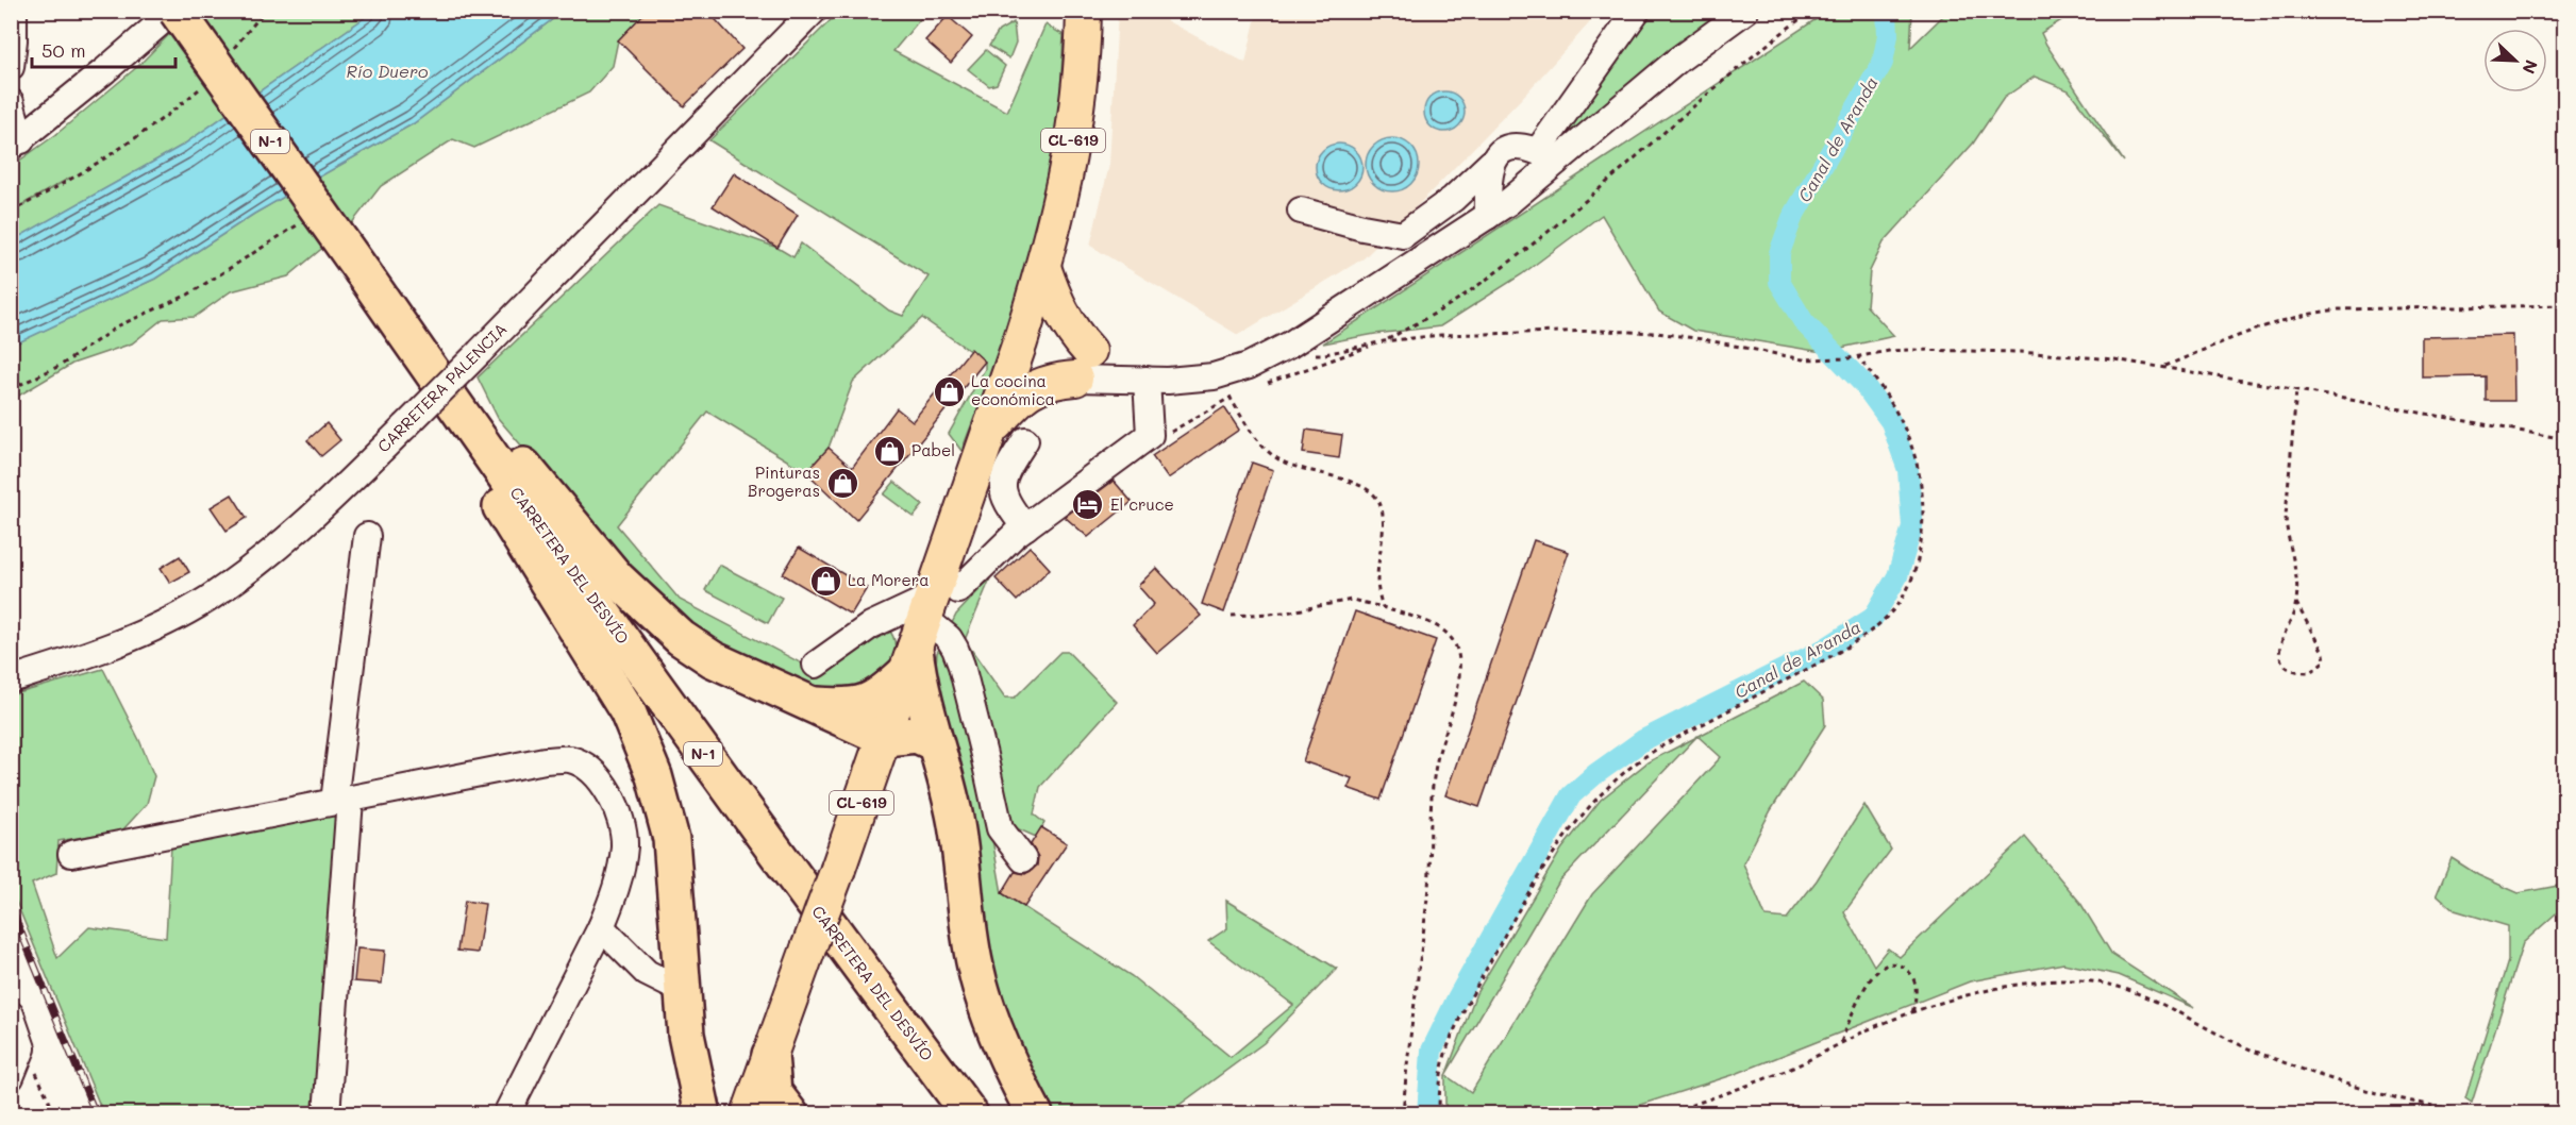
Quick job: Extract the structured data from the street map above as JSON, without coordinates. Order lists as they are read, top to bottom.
{
  "streets": {
    "highway": ["N-1", "CARRETERA DEL DESVÍO"],
    "main road": ["CL-619"],
    "street": ["CARRETERA PALENCIA"]
  },
  "crossings": [
    ["CL-619", "N-1"],
    ["N-1", "CARRETERA DEL DESVÍO"]
  ],
  "water": ["Río Duero", "Canal de Aranda"],
  "places": {
    "shop": [
      "La cocina económica",
      "Pabel",
      "Pinturas Brogeras",
      "La Morera"
    ],
    "hotel": ["El cruce"]
  },
  "scale_bar": "50 m",
  "north": "bottom right"
}
